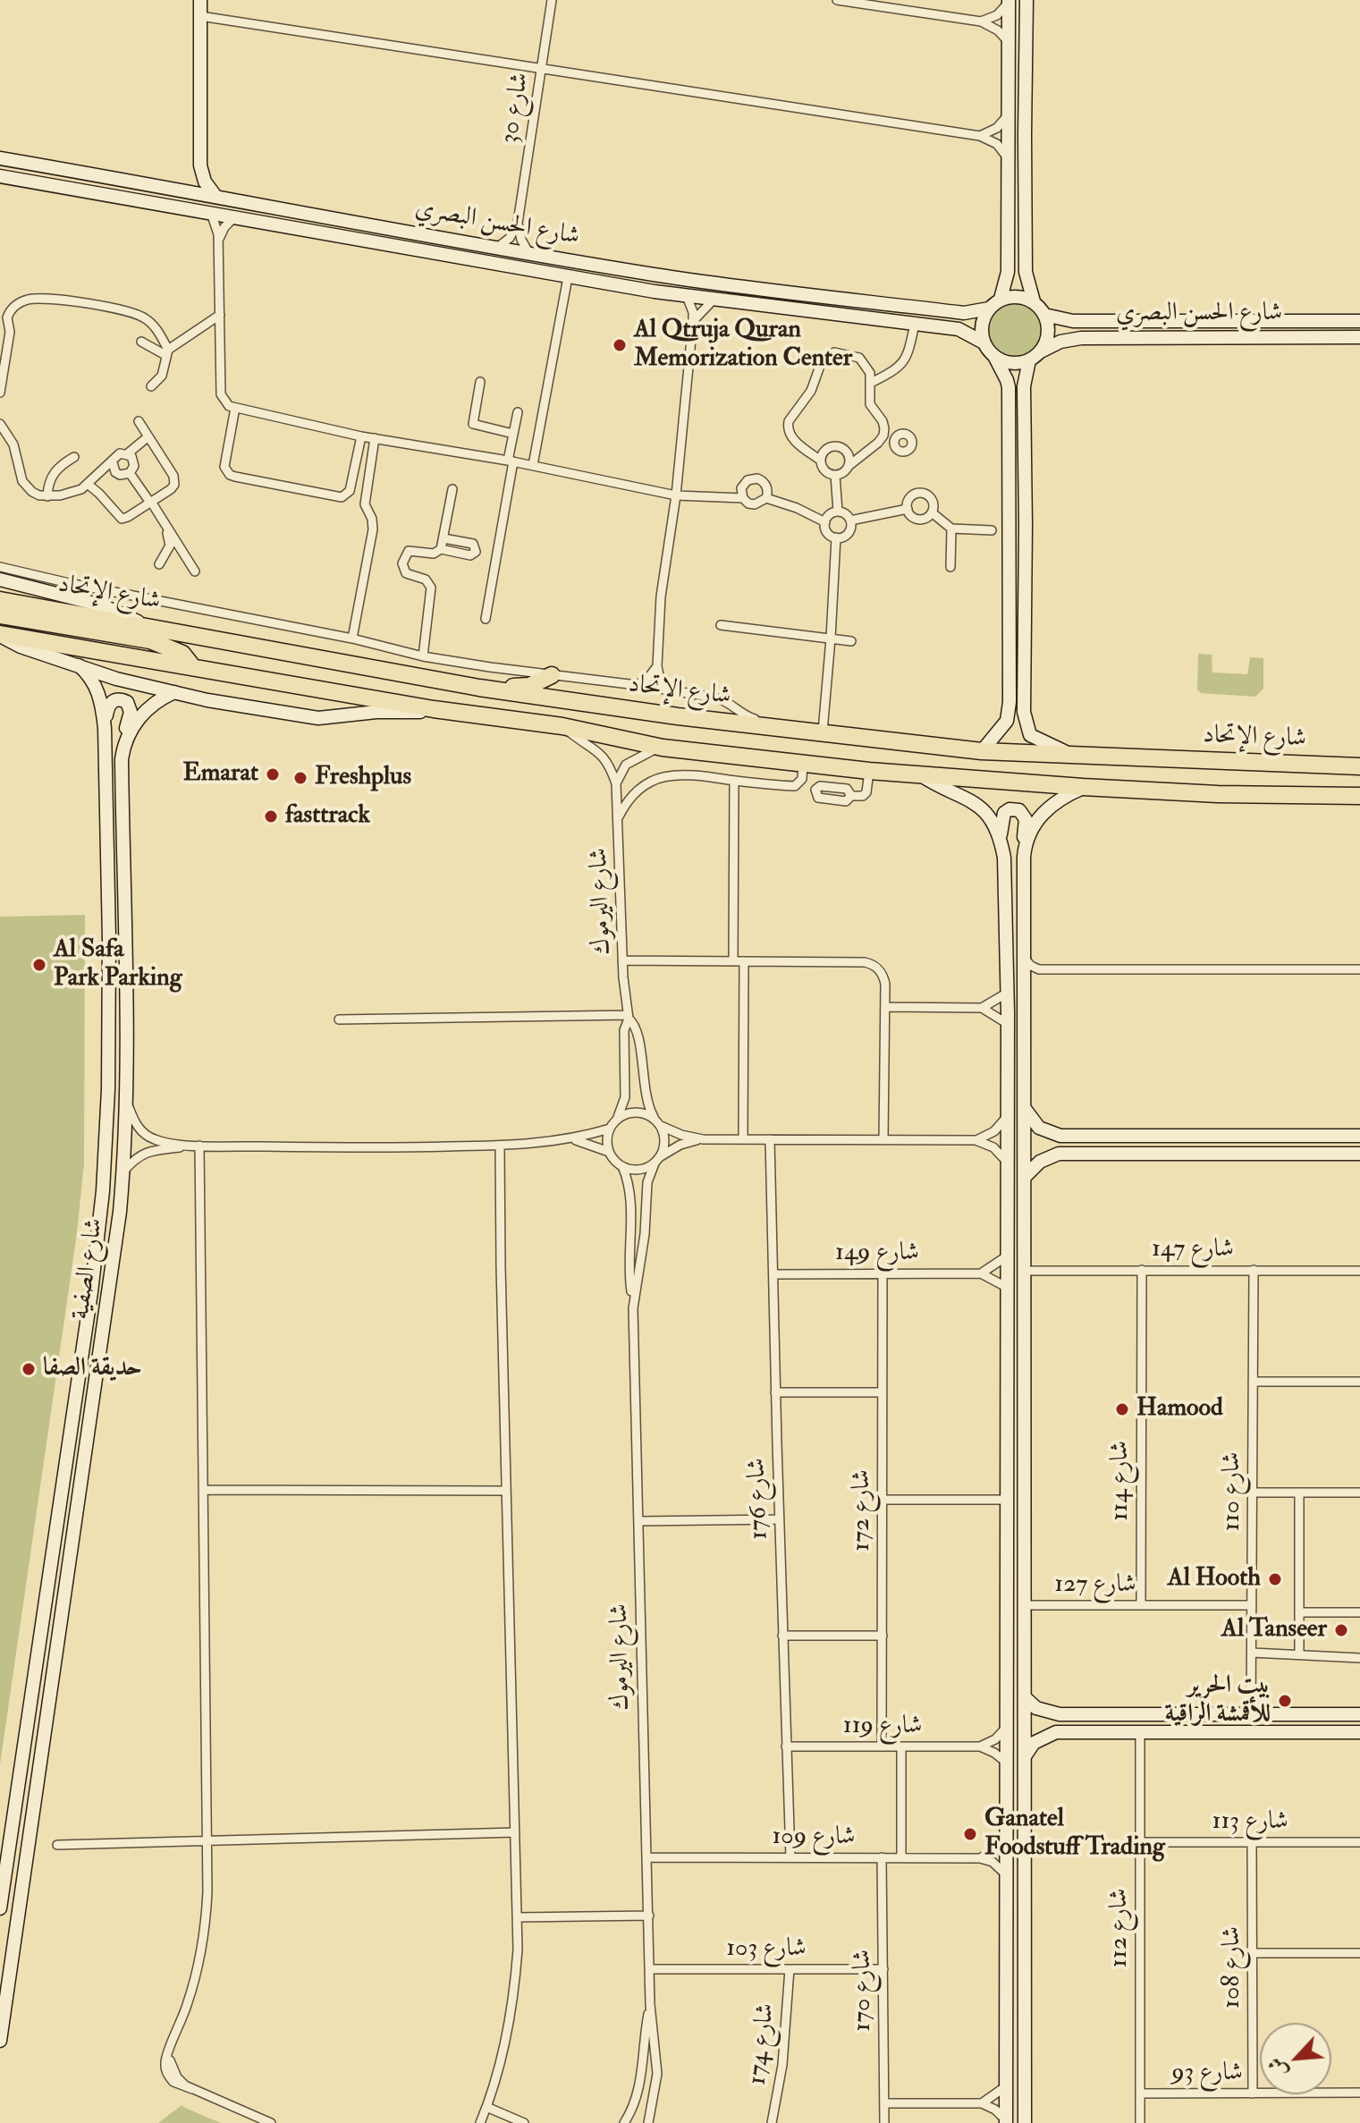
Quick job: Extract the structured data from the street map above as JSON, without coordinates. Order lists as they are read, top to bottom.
{
  "streets": {
    "highway": ["شارع الإتحاد"],
    "main road": ["شارع الحسن البصري", "شارع الصفية"],
    "street": [
      "شارع 30",
      "شارع اليرموك",
      "شارع 147",
      "شارع 149",
      "شارع 114",
      "شارع 110",
      "شارع 176",
      "شارع 172",
      "شارع 127",
      "شارع 119",
      "شارع 113",
      "شارع 109",
      "شارع 112",
      "شارع 103",
      "شارع 108",
      "شارع 170",
      "شارع 174",
      "شارع 93"
    ]
  },
  "crossings": [
    ["شارع 30", "شارع الحسن البصري"],
    ["شارع اليرموك", "شارع 109"],
    ["شارع اليرموك", "شارع 103"],
    ["شارع 147", "شارع 114"],
    ["شارع 147", "شارع 110"],
    ["شارع 149", "شارع 176"],
    ["شارع 149", "شارع 172"],
    ["شارع 114", "شارع 127"],
    ["شارع 110", "شارع 127"],
    ["شارع 176", "شارع 119"],
    ["شارع 176", "شارع 109"],
    ["شارع 172", "شارع 119"],
    ["شارع 113", "شارع 112"],
    ["شارع 113", "شارع 108"],
    ["شارع 109", "شارع 170"],
    ["شارع 112", "شارع 93"],
    ["شارع 103", "شارع 170"],
    ["شارع 103", "شارع 174"],
    ["شارع 108", "شارع 93"]
  ],
  "places": [
    "Al Qtruja Quran Memorization Center",
    "Emarat",
    "Freshplus",
    "fasttrack",
    "Al Safa Park Parking",
    "حديقة الصفا",
    "Hamood",
    "Al Hooth",
    "Al Tanseer",
    "بيت الحرير للأقمشة الراقية",
    "Ganatel Foodstuff Trading"
  ],
  "north": "bottom left"
}
